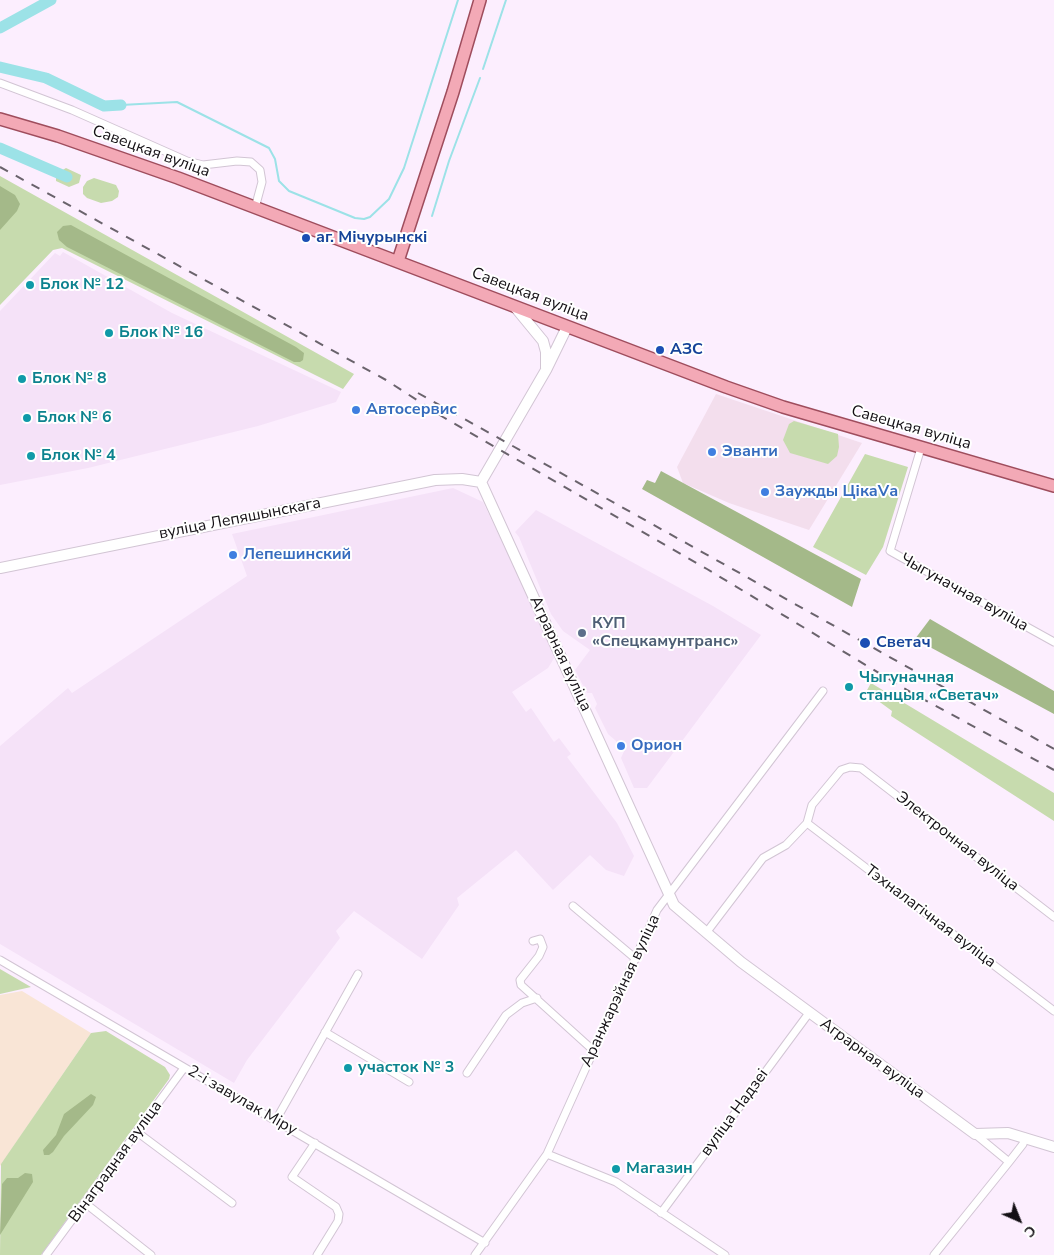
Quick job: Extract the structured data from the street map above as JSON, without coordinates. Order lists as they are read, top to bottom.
{
  "streets": {
    "main road": ["Савецкая вуліца"],
    "street": [
      "вуліца Лепяшынскага",
      "Чыгуначная вуліца",
      "Аграрная вуліца",
      "Электронная вуліца",
      "Тэхналагічная вуліца",
      "Аранжарэйная вуліца",
      "2-і завулак Міру",
      "вуліца Надзеі",
      "Вінаградная вуліца"
    ]
  },
  "crossings": [
    ["Савецкая вуліца", "Чыгуначная вуліца"],
    ["вуліца Лепяшынскага", "Аграрная вуліца"],
    ["Аграрная вуліца", "Аранжарэйная вуліца"],
    ["Аграрная вуліца", "вуліца Надзеі"],
    ["Электронная вуліца", "Тэхналагічная вуліца"],
    ["Аранжарэйная вуліца", "2-і завулак Міру"],
    ["2-і завулак Міру", "Вінаградная вуліца"]
  ],
  "places": [
    "аг. Мічурынскі",
    "Блок № 12",
    "Блок № 16",
    "АЗС",
    "Блок № 8",
    "Автосервис",
    "Блок № 6",
    "Эванти",
    "Блок № 4",
    "Заужды ЦікаVа",
    "Лепешинский",
    "КУП «Спецкамунтранс»",
    "Светач",
    "Чыгуначная станцыя «Светач»",
    "Орион",
    "участок № 3",
    "Магазин"
  ],
  "north": "bottom right"
}
